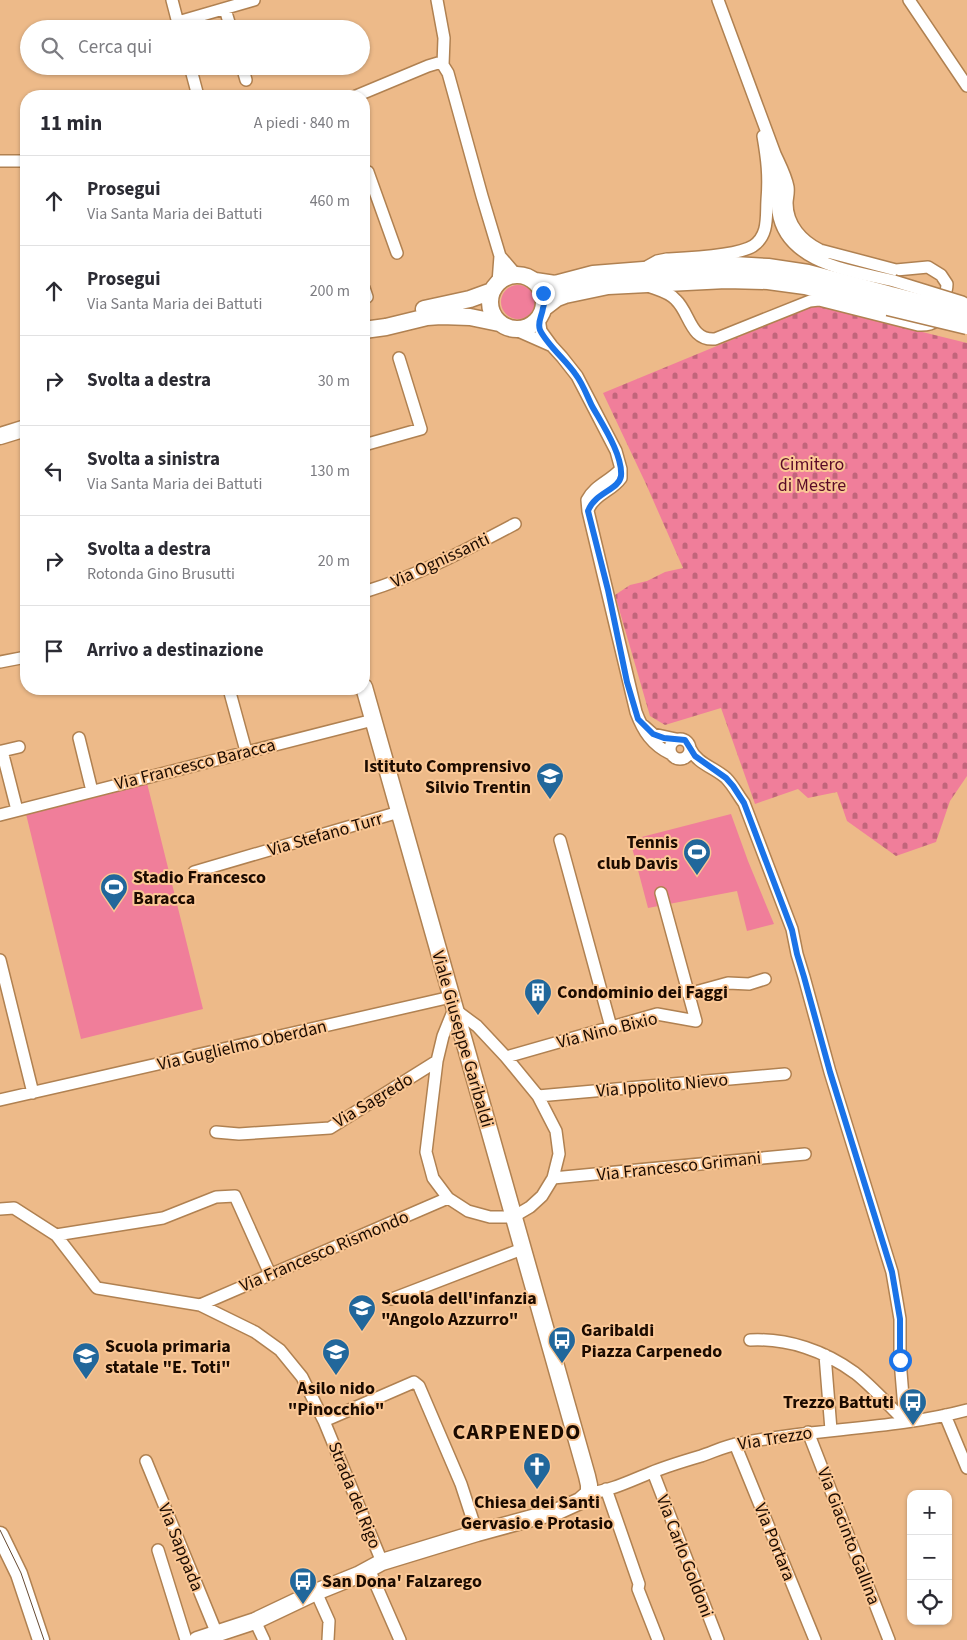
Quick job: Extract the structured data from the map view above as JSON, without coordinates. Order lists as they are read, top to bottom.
{
  "streets": {
    "street": [
      "Via Ognissanti",
      "Via Francesco Baracca",
      "Via Stefano Turr",
      "Via Nino Bixio",
      "Viale Giuseppe Garibaldi",
      "Via Guglielmo Oberdan",
      "Via Ippolito Nievo",
      "Via Sagredo",
      "Via Francesco Grimani",
      "Via Francesco Rismondo",
      "Via Trezzo",
      "Strada del Rigo",
      "Via Giacinto Gallina",
      "Via Portara",
      "Via Sappada",
      "Via Carlo Goldoni"
    ]
  },
  "crossings": [
    ["Via Francesco Baracca", "Viale Giuseppe Garibaldi"],
    ["Via Stefano Turr", "Viale Giuseppe Garibaldi"],
    ["Viale Giuseppe Garibaldi", "Via Guglielmo Oberdan"],
    ["Viale Giuseppe Garibaldi", "Via Trezzo"],
    ["Via Francesco Rismondo", "Strada del Rigo"],
    ["Via Trezzo", "Via Giacinto Gallina"],
    ["Via Trezzo", "Via Portara"],
    ["Via Trezzo", "Via Carlo Goldoni"]
  ],
  "districts": ["CARPENEDO"],
  "parks": ["Cimitero di Mestre"],
  "places": {
    "school or university": [
      "Istituto Comprensivo Silvio Trentin",
      "Scuola dell'infanzia \"Angolo Azzurro\"",
      "Asilo nido \"Pinocchio\"",
      "Scuola primaria statale \"E. Toti\""
    ],
    "sports": ["Tennis club Davis", "Stadio Francesco Baracca"],
    "building": ["Condominio dei Faggi"],
    "bus stop": ["Garibaldi Piazza Carpenedo", "Trezzo Battuti", "San Dona' Falzarego"],
    "church": ["Chiesa dei Santi Gervasio e Protasio"]
  },
  "page": {
    "search": "Cerca qui",
    "heading": ["11 min", "A piedi · 840 m"],
    "list": [
      ["Prosegui", "Via Santa Maria dei Battuti", "460 m"],
      ["Prosegui", "Via Santa Maria dei Battuti", "200 m"],
      ["Svolta a destra", "30 m"],
      ["Svolta a sinistra", "Via Santa Maria dei Battuti", "130 m"],
      ["Svolta a destra", "Rotonda Gino Brusutti", "20 m"],
      "Arrivo a destinazione"
    ],
    "map_buttons": ["+", "−"]
  }
}
